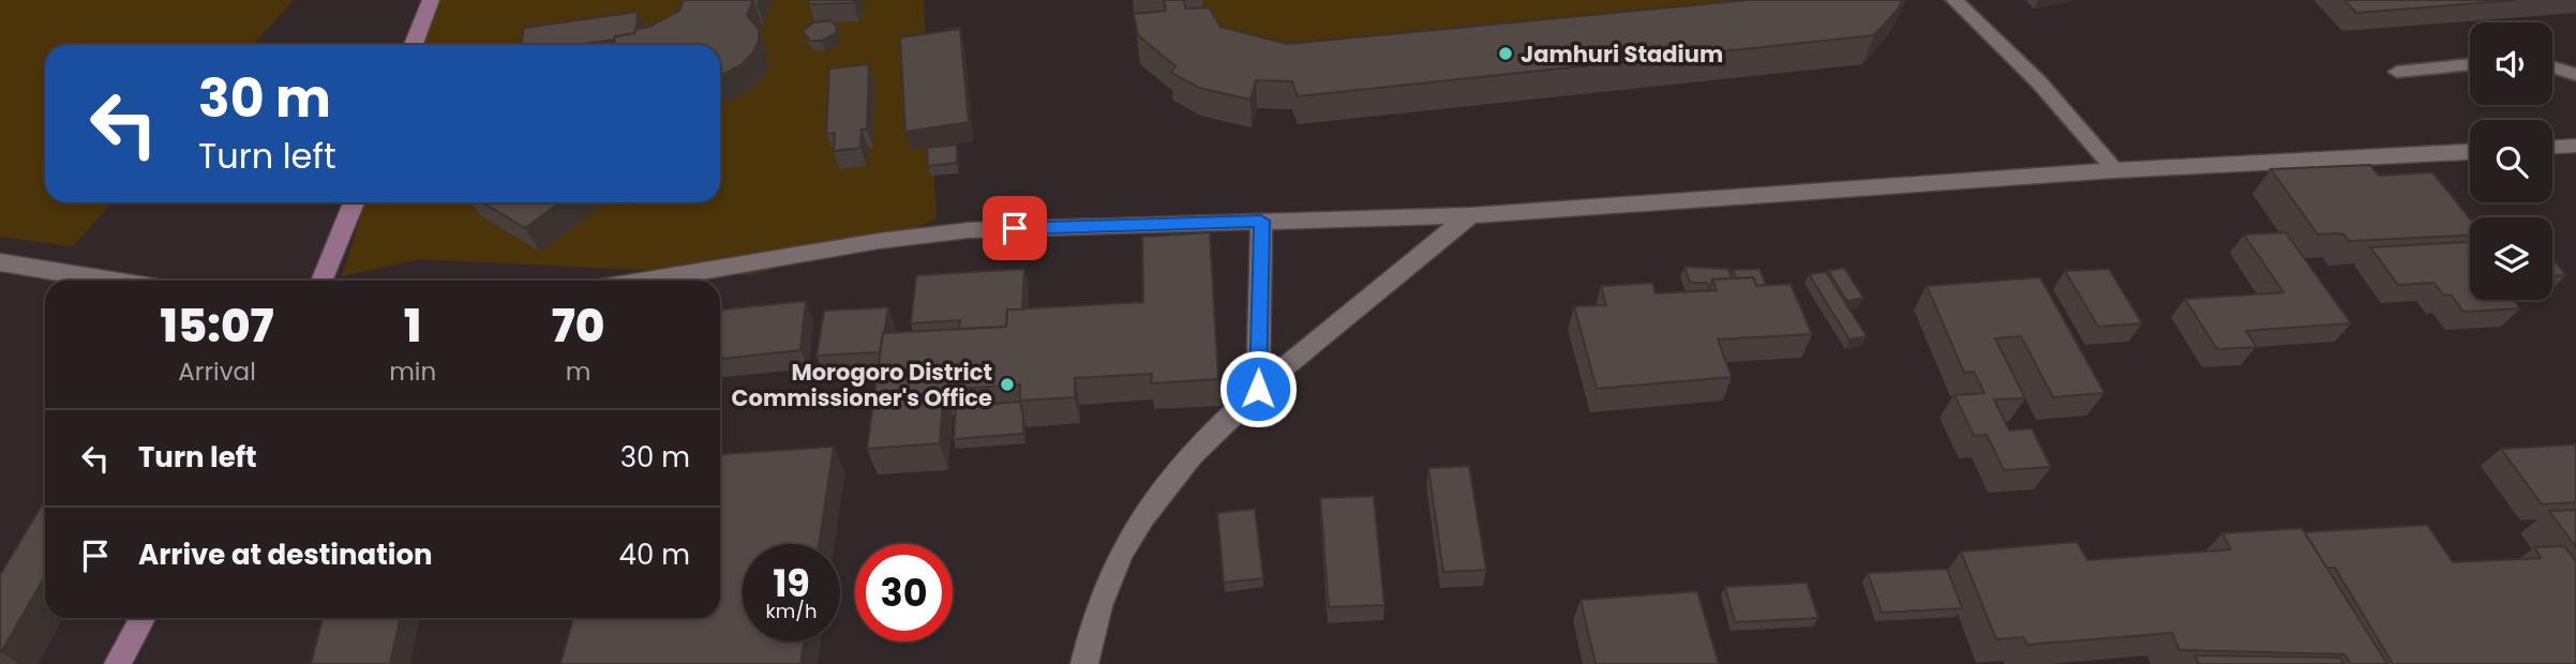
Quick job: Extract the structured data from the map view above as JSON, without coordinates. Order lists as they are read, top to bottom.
{
  "places": ["Jamhuri Stadium", "Morogoro District Commissioner's Office"],
  "page": {
    "turn": ["30 m", "Turn left"],
    "eta": [
      "15:07",
      "Arrival",
      "1",
      "min",
      "70",
      "m"
    ],
    "list": [
      {
        "name": "Turn left",
        "value": "30 m"
      },
      {
        "name": "Arrive at destination",
        "value": "40 m"
      }
    ],
    "speed": "19 km/h",
    "limit": "30"
  }
}
